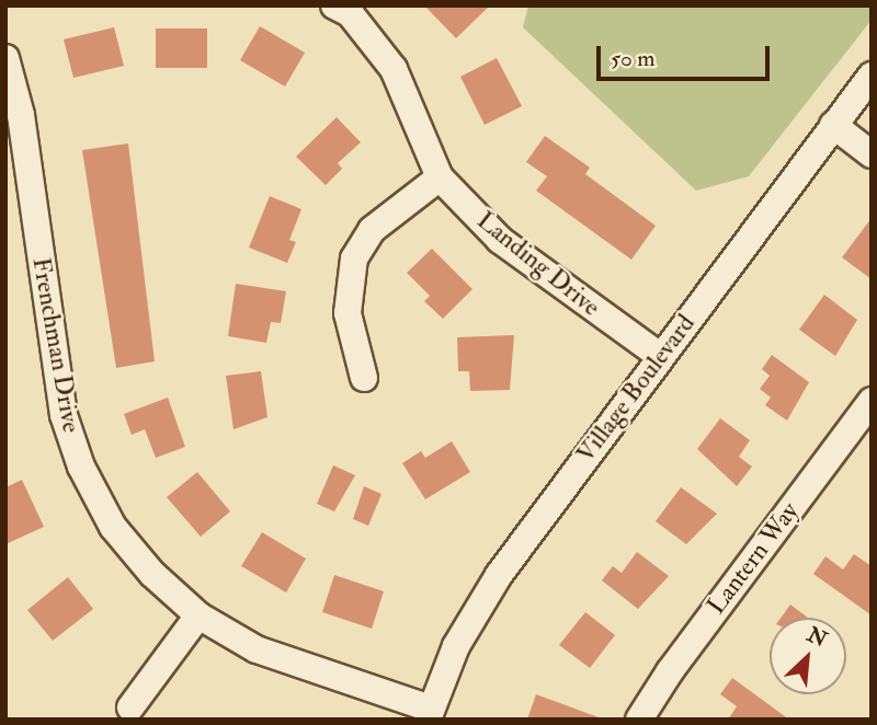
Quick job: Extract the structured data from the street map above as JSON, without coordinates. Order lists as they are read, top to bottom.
{
  "streets": {
    "street": [
      "Landing Drive",
      "Frenchman Drive",
      "Village Boulevard",
      "Lantern Way"
    ]
  },
  "crossings": [
    ["Landing Drive", "Village Boulevard"],
    ["Frenchman Drive", "Village Boulevard"]
  ],
  "scale_bar": "50 m",
  "north": "top right"
}
